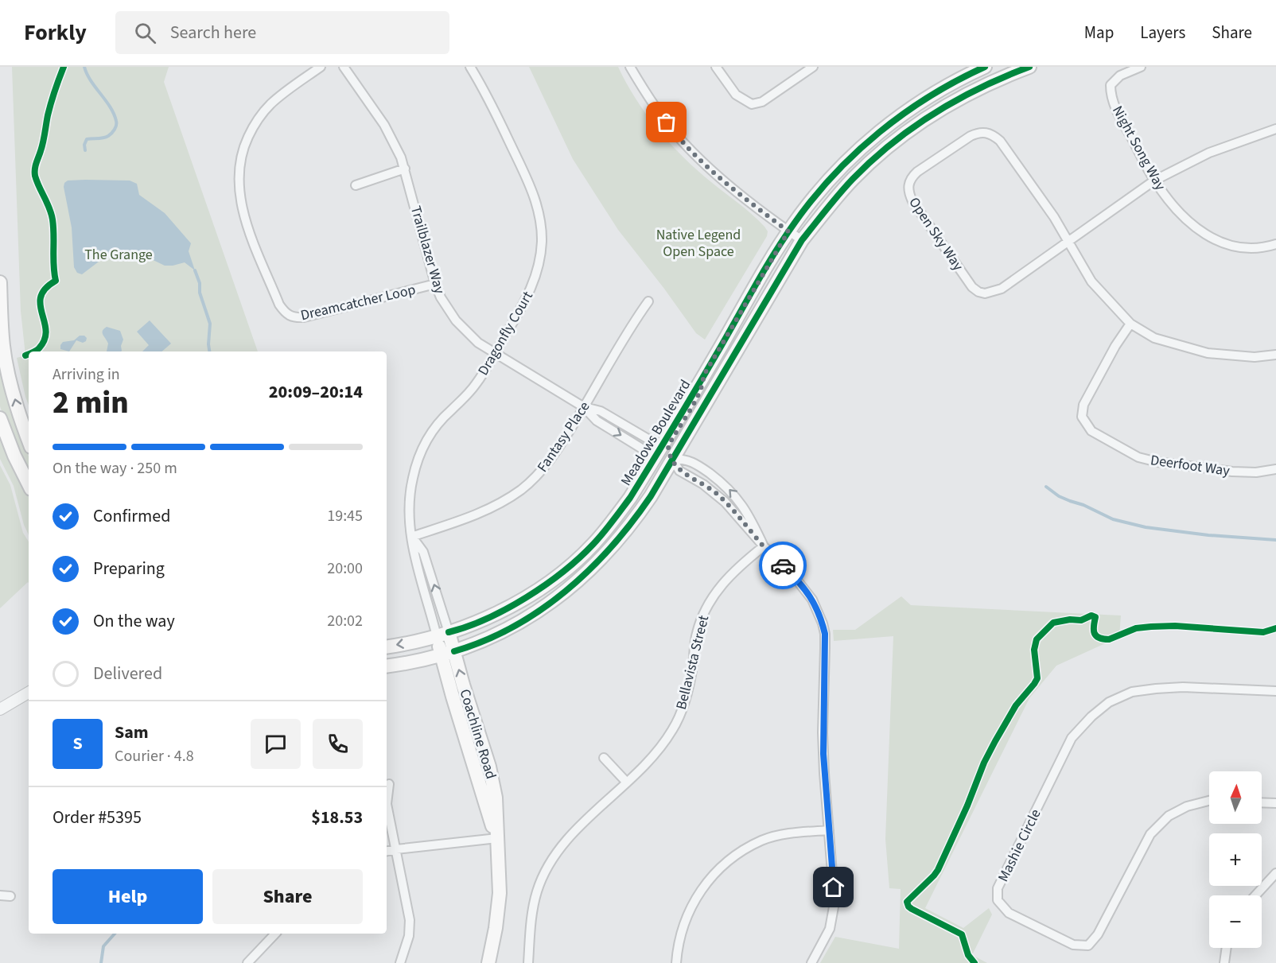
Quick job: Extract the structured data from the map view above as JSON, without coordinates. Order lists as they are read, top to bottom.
{
  "streets": {
    "main road": ["Meadows Boulevard", "Coachline Road"],
    "street": [
      "Night Song Way",
      "Open Sky Way",
      "Trailblazer Way",
      "Dreamcatcher Loop",
      "Dragonfly Court",
      "Fantasy Place",
      "Deerfoot Way",
      "Bellavista Street",
      "Mashie Circle"
    ]
  },
  "crossings": [
    ["Night Song Way", "Open Sky Way"],
    ["Trailblazer Way", "Dreamcatcher Loop"],
    ["Trailblazer Way", "Dragonfly Court"],
    ["Trailblazer Way", "Meadows Boulevard"],
    ["Trailblazer Way", "Fantasy Place"],
    ["Dragonfly Court", "Meadows Boulevard"],
    ["Dragonfly Court", "Fantasy Place"],
    ["Dragonfly Court", "Coachline Road"],
    ["Meadows Boulevard", "Coachline Road"]
  ],
  "parks": ["Native Legend Open Space", "The Grange"],
  "north": "top",
  "page": {
    "header": "Forkly",
    "search": "Search here",
    "nav": ["Map", "Layers", "Share"],
    "heading": ["2 min", "Arriving in", "20:09–20:14"],
    "panel": [
      "Sam",
      "Courier · 4.8",
      "Order #5395",
      "$18.53"
    ],
    "bar": "On the way · 250 m",
    "list": [
      ["Confirmed", "19:45"],
      ["Preparing", "20:00"],
      ["On the way", "20:02"],
      "Delivered"
    ],
    "round": "S",
    "map_buttons": ["+", "−"],
    "buttons": ["Help", "Share"]
  }
}
